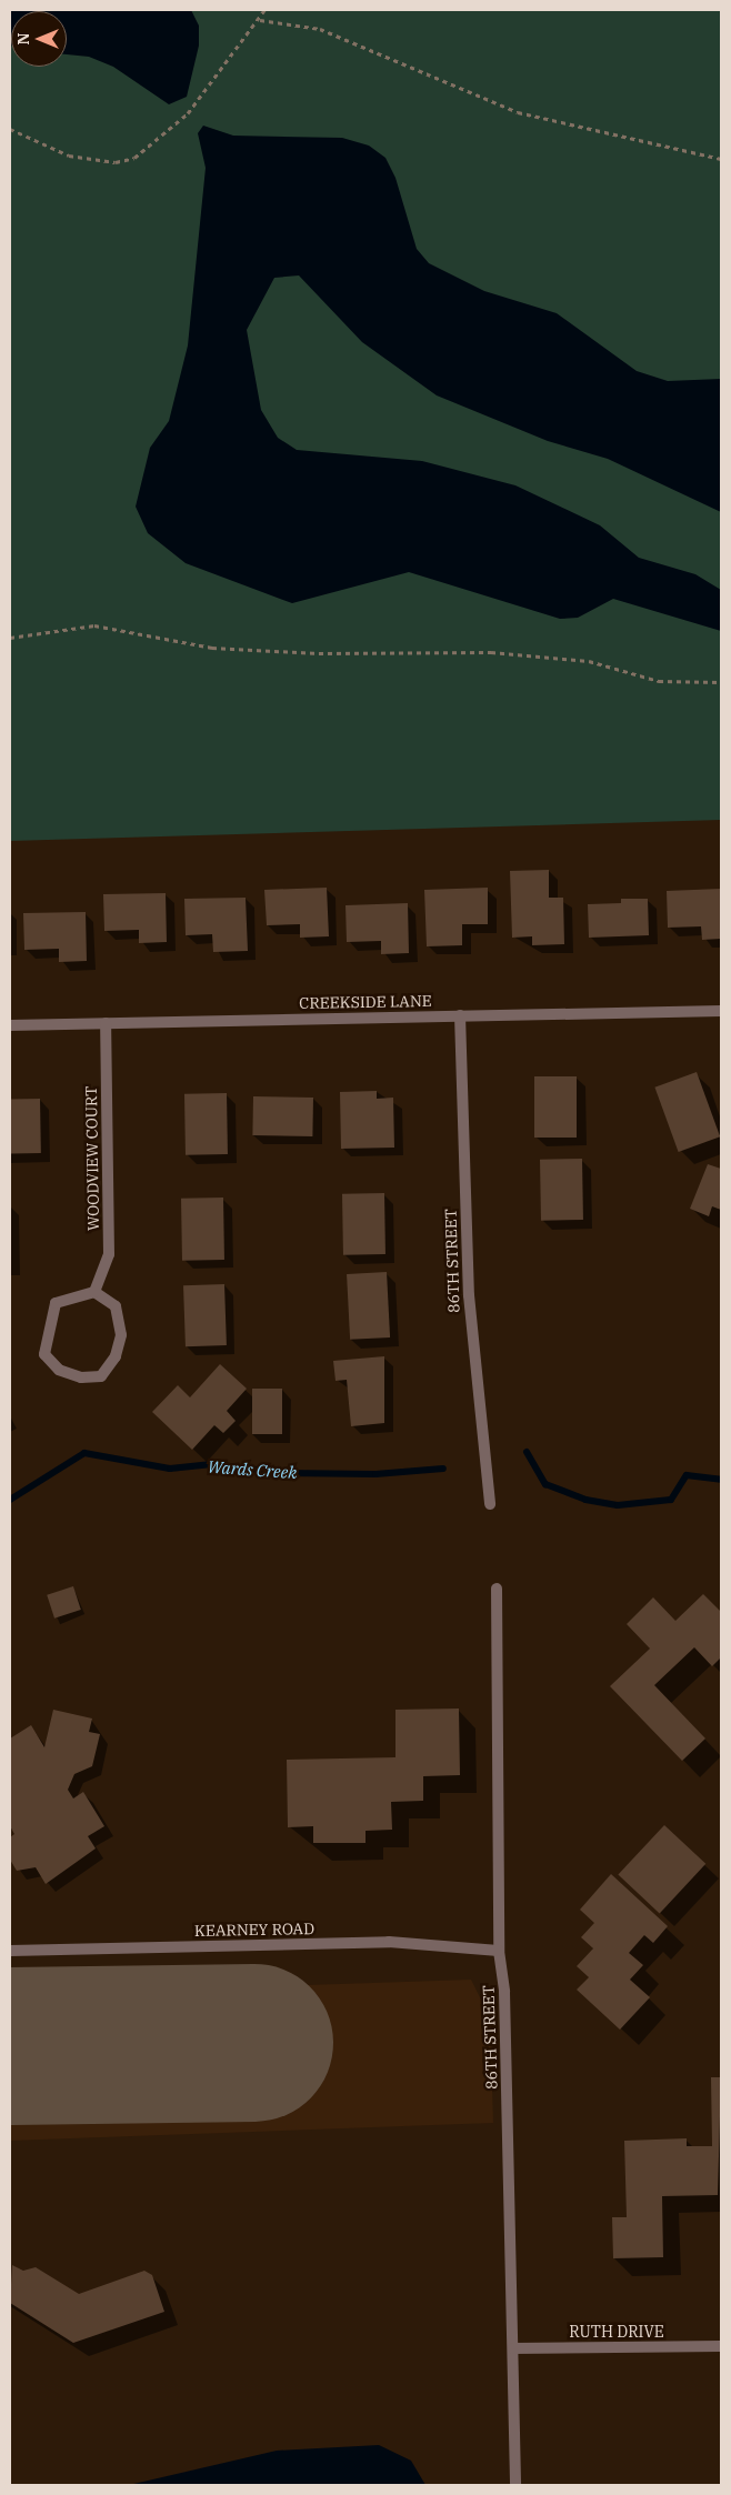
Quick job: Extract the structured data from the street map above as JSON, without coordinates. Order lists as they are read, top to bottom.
{
  "streets": {
    "street": [
      "CREEKSIDE LANE",
      "WOODVIEW COURT",
      "86TH STREET",
      "KEARNEY ROAD",
      "RUTH DRIVE"
    ]
  },
  "crossings": [
    ["CREEKSIDE LANE", "WOODVIEW COURT"],
    ["CREEKSIDE LANE", "86TH STREET"],
    ["86TH STREET", "KEARNEY ROAD"],
    ["86TH STREET", "RUTH DRIVE"]
  ],
  "water": ["Wards Creek"],
  "north": "left"
}
